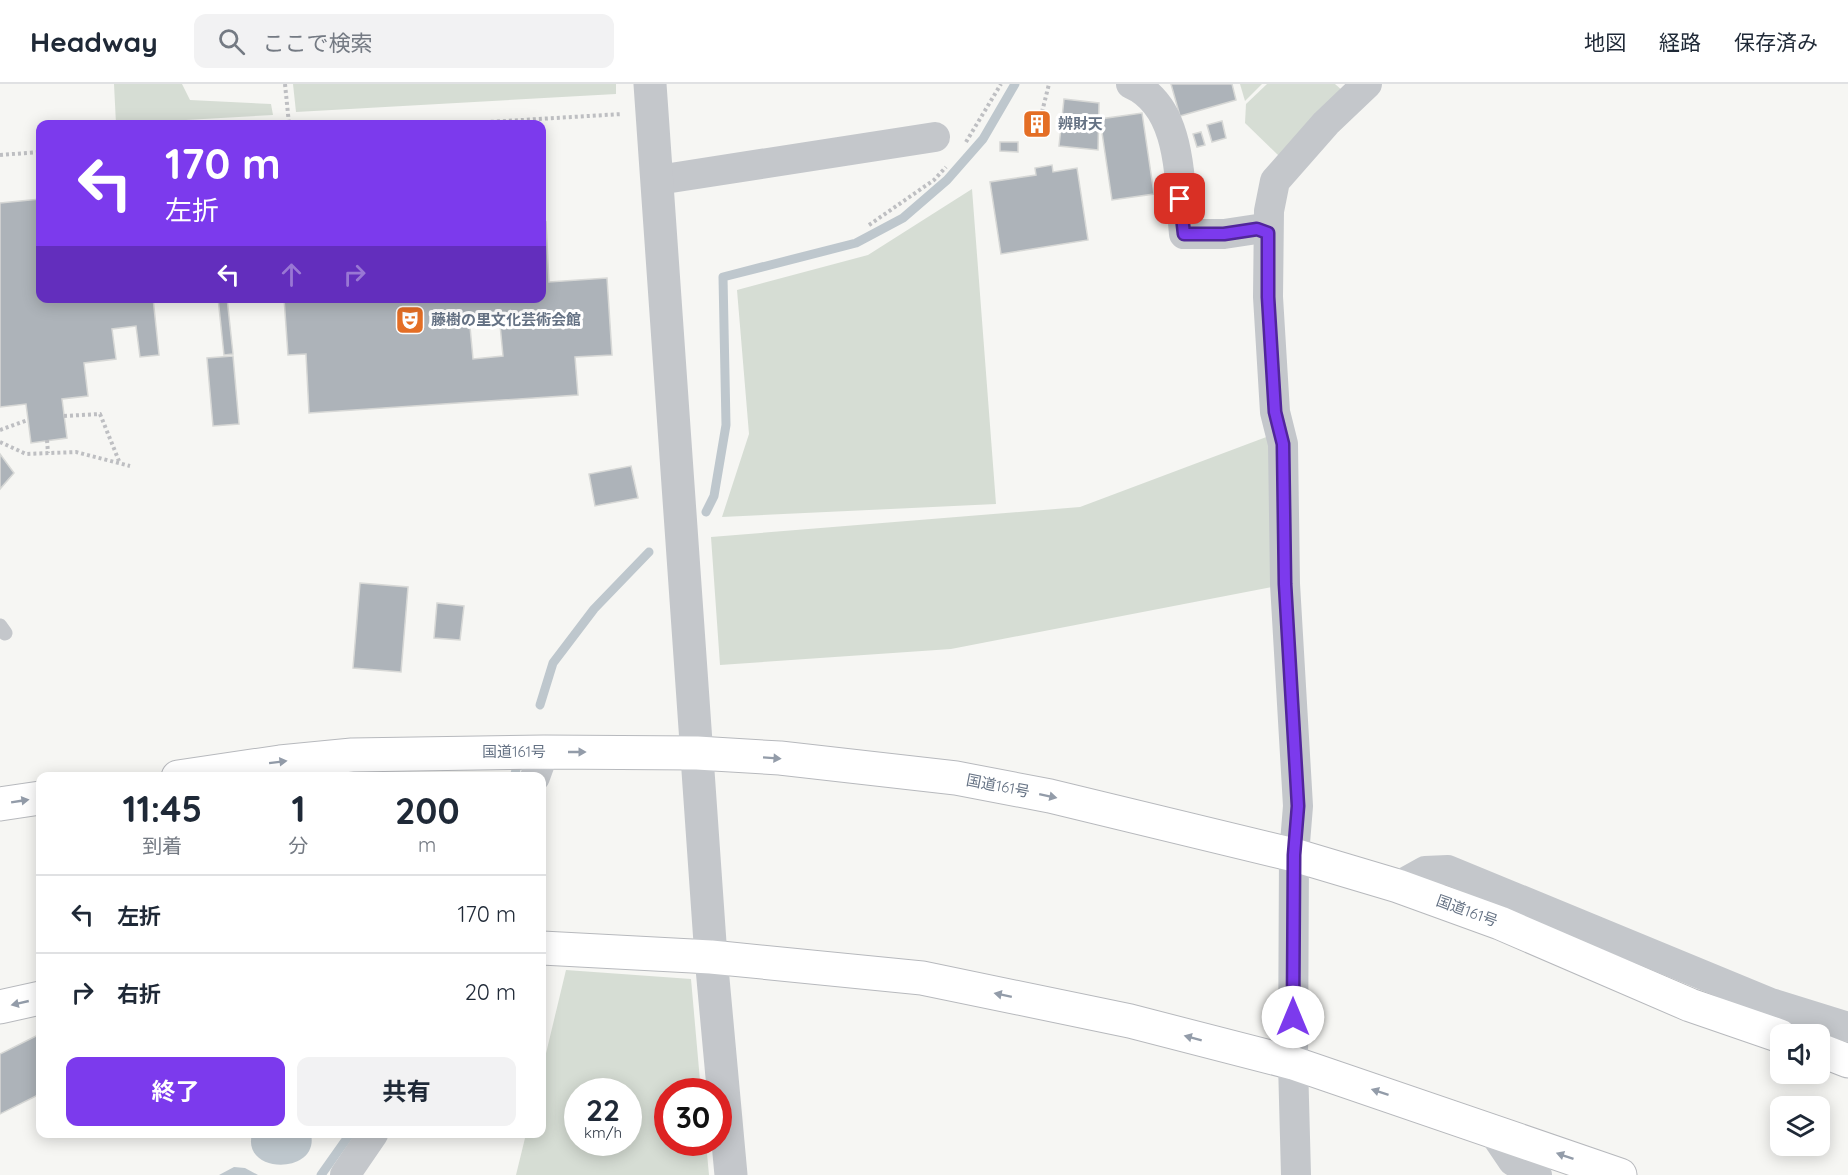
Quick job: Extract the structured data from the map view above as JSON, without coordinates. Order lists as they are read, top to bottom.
{
  "streets": {
    "highway": ["国道161号"]
  },
  "places": {
    "building": ["辨財天"],
    "theatre": ["藤樹の里文化芸術会館"]
  },
  "page": {
    "header": "Headway",
    "search": "ここで検索",
    "nav": ["地図", "経路", "保存済み"],
    "turn": ["170 m", "左折"],
    "eta": [
      "11:45",
      "到着",
      "1",
      "分",
      "200",
      "m"
    ],
    "list": [
      {
        "name": "左折",
        "value": "170 m"
      },
      {
        "name": "右折",
        "value": "20 m"
      }
    ],
    "buttons": ["終了", "共有"],
    "speed": "22 km/h",
    "limit": "30"
  }
}
